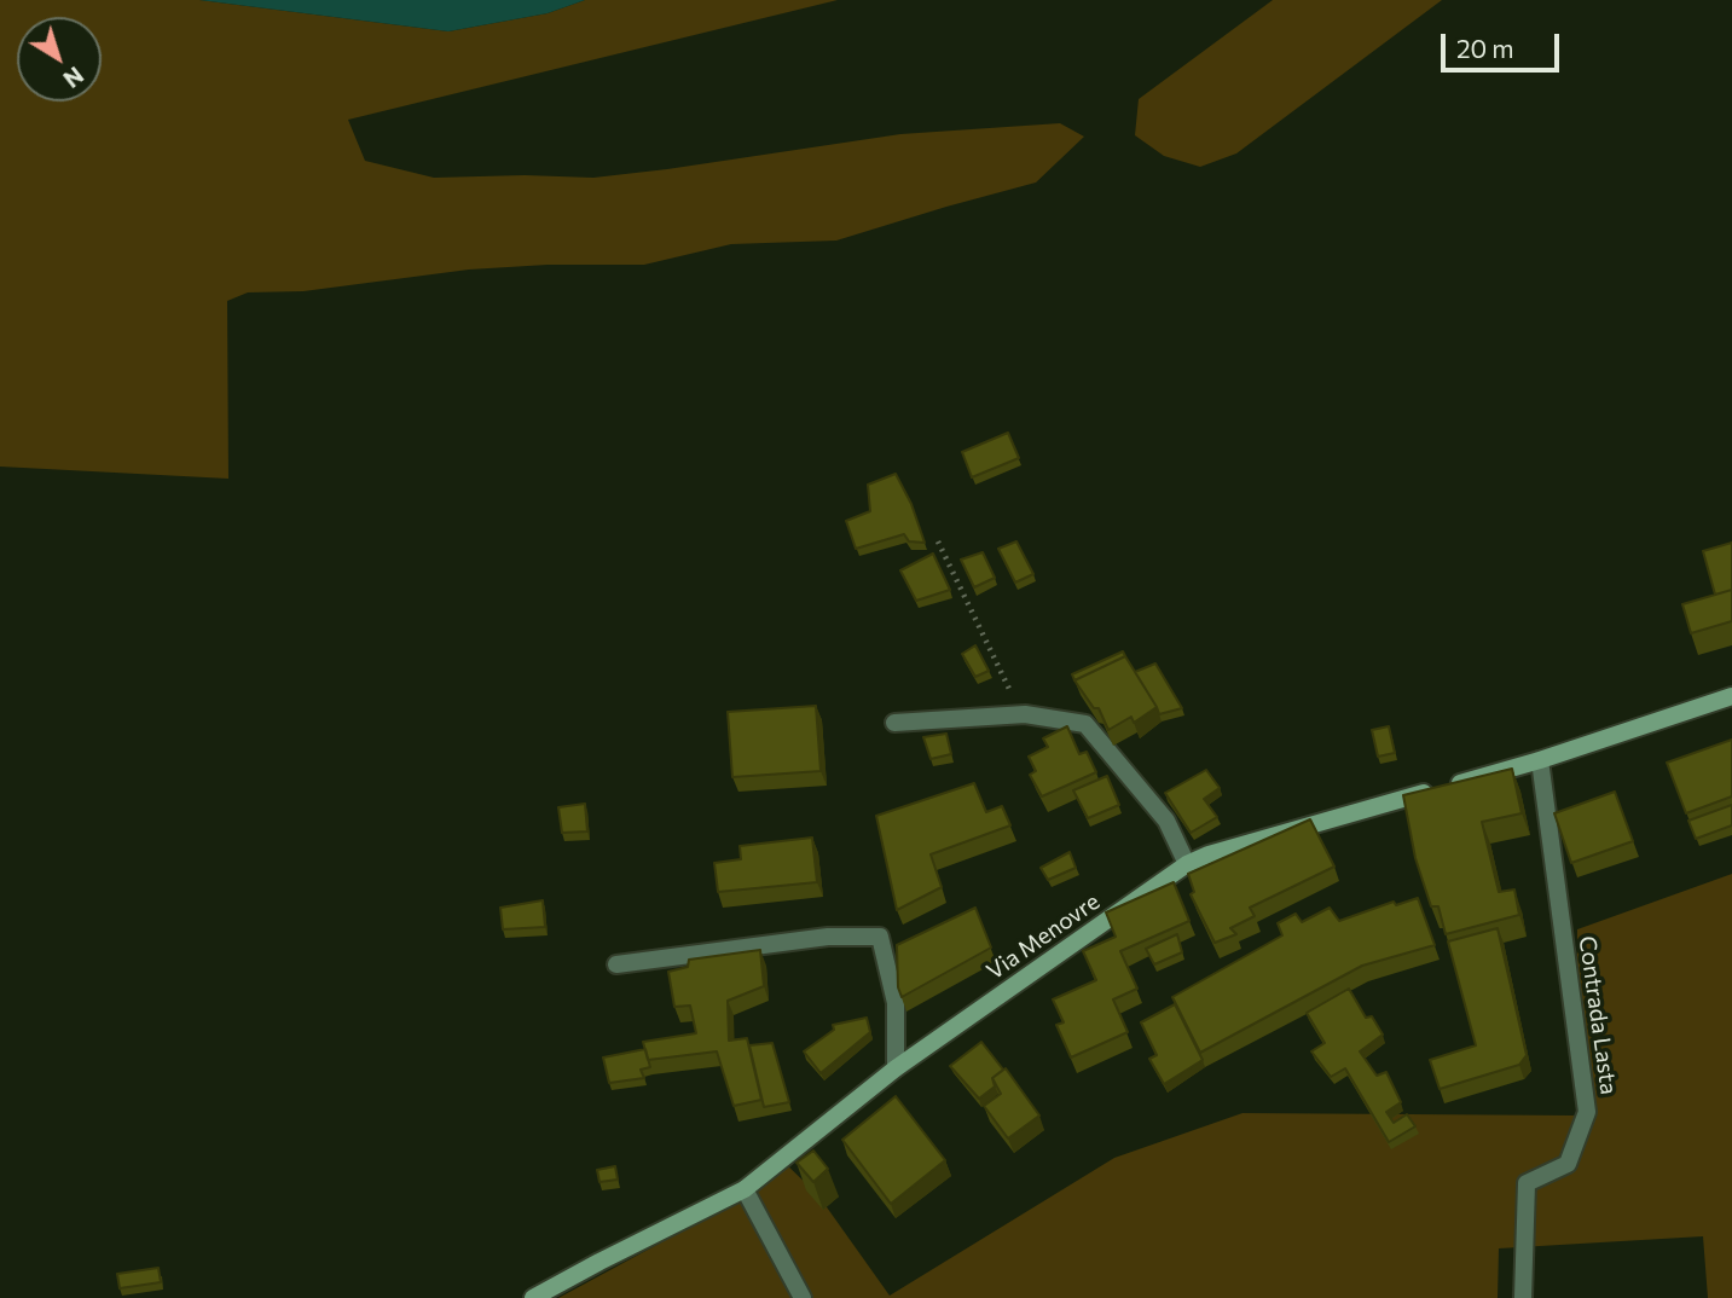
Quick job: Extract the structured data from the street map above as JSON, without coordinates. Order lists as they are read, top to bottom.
{
  "streets": {
    "street": ["Via Menovre", "Contrada Lasta"]
  },
  "crossings": [
    ["Via Menovre", "Contrada Lasta"]
  ],
  "scale_bar": "20 m",
  "north": "bottom right"
}
